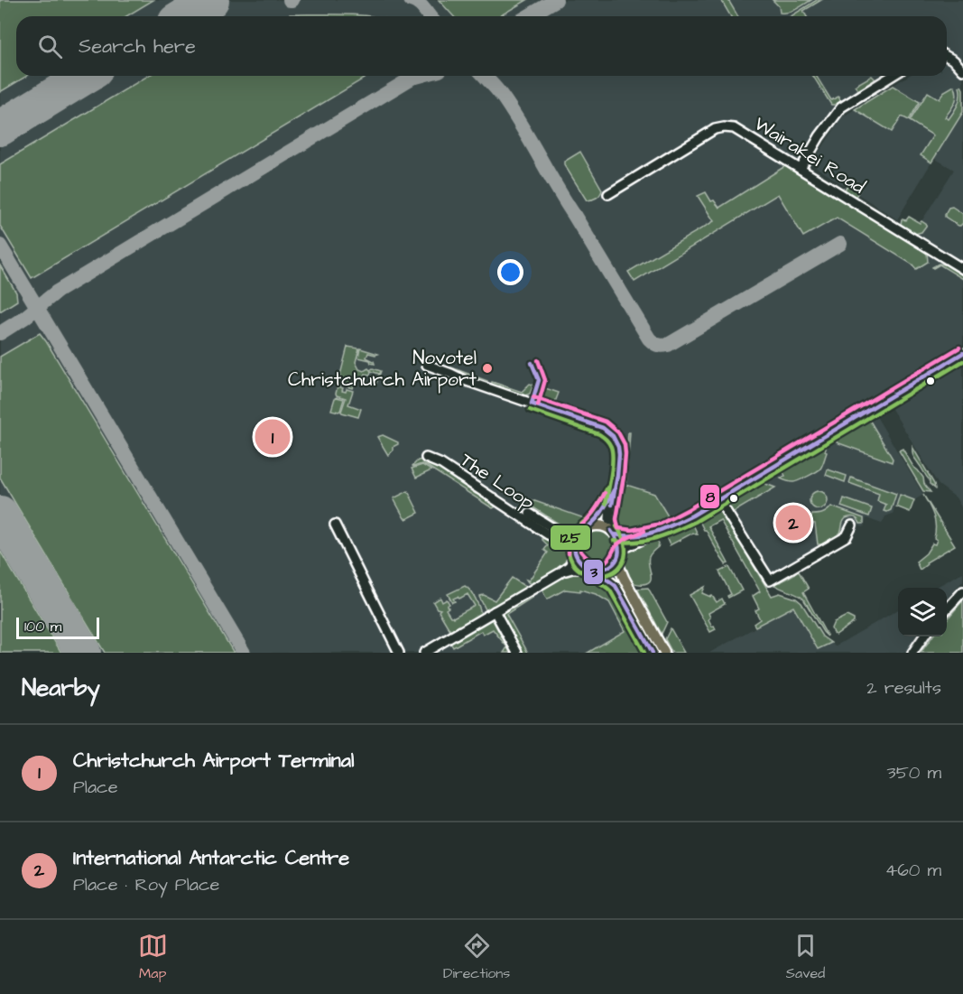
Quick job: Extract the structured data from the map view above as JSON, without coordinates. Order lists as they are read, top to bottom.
{
  "streets": {
    "street": ["Wairakei Road", "The Loop"]
  },
  "places": ["Novotel Christchurch Airport"],
  "lines": ["transit line 8", "transit line 3", "transit line 125"],
  "scale_bar": "100 m",
  "page": {
    "search": "Search here",
    "pins": ["1", "2"],
    "scale": "100 m",
    "heading": ["Nearby", "2 results"],
    "list": [
      {
        "mark": "1",
        "name": "Christchurch Airport Terminal",
        "note": "Place",
        "value": "350 m"
      },
      {
        "mark": "2",
        "name": "International Antarctic Centre",
        "note": "Place · Roy Place",
        "value": "460 m"
      }
    ],
    "nav": ["Map", "Directions", "Saved"]
  }
}
